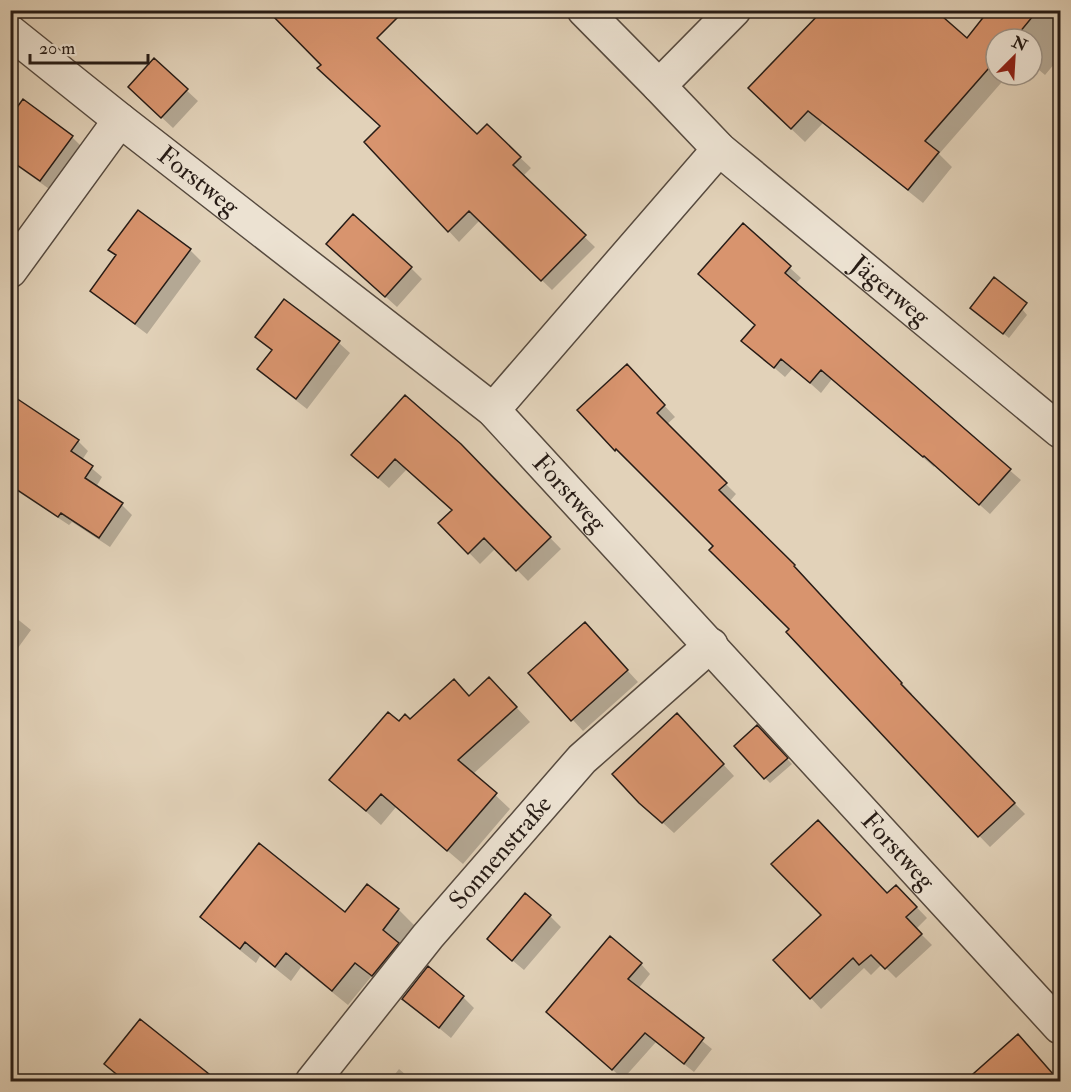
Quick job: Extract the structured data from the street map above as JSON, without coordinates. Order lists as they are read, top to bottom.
{
  "streets": {
    "street": ["Forstweg", "Jägerweg", "Sonnenstraße"]
  },
  "crossings": [
    ["Forstweg", "Sonnenstraße"]
  ],
  "scale_bar": "20 m",
  "north": "top right"
}
